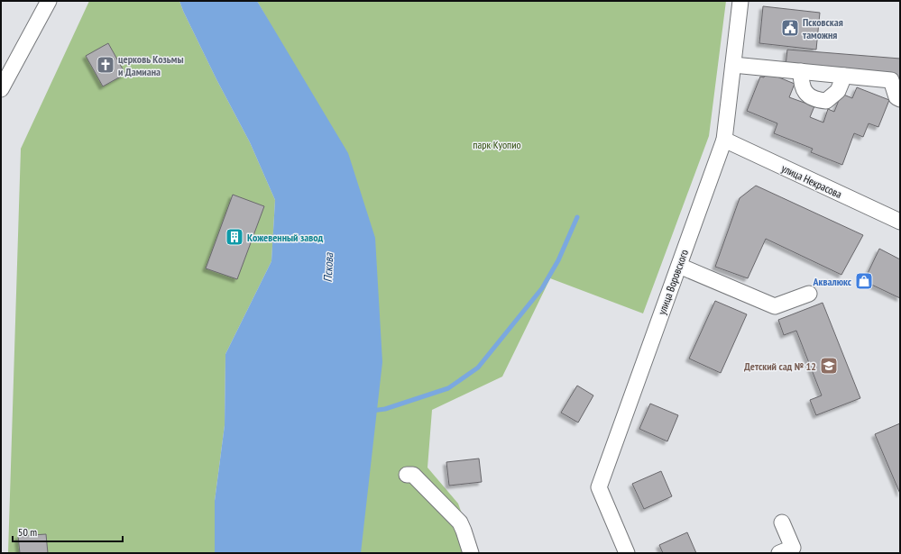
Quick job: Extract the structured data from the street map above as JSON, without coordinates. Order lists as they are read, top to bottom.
{
  "streets": {
    "street": ["улица Некрасова", "улица Воровского"]
  },
  "crossings": [
    ["улица Некрасова", "улица Воровского"]
  ],
  "water": ["Пскова"],
  "parks": ["парк Куопио"],
  "places": {
    "public building": ["Псковская таможня"],
    "church": ["церковь Козьмы и Дамиана"],
    "building": ["Кожевенный завод"],
    "shop": ["Аквалюкс"],
    "school or university": ["Детский сад № 12"]
  },
  "scale_bar": "50 m"
}
